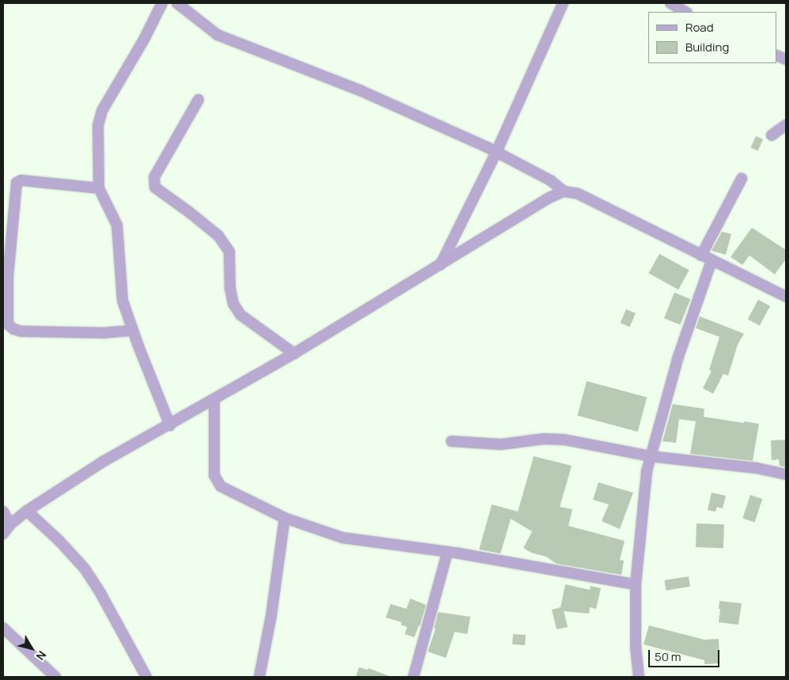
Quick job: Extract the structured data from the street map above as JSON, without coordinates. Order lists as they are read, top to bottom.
{
  "legend": ["Road", "Building"],
  "scale_bar": "50 m",
  "north": "bottom right"
}
